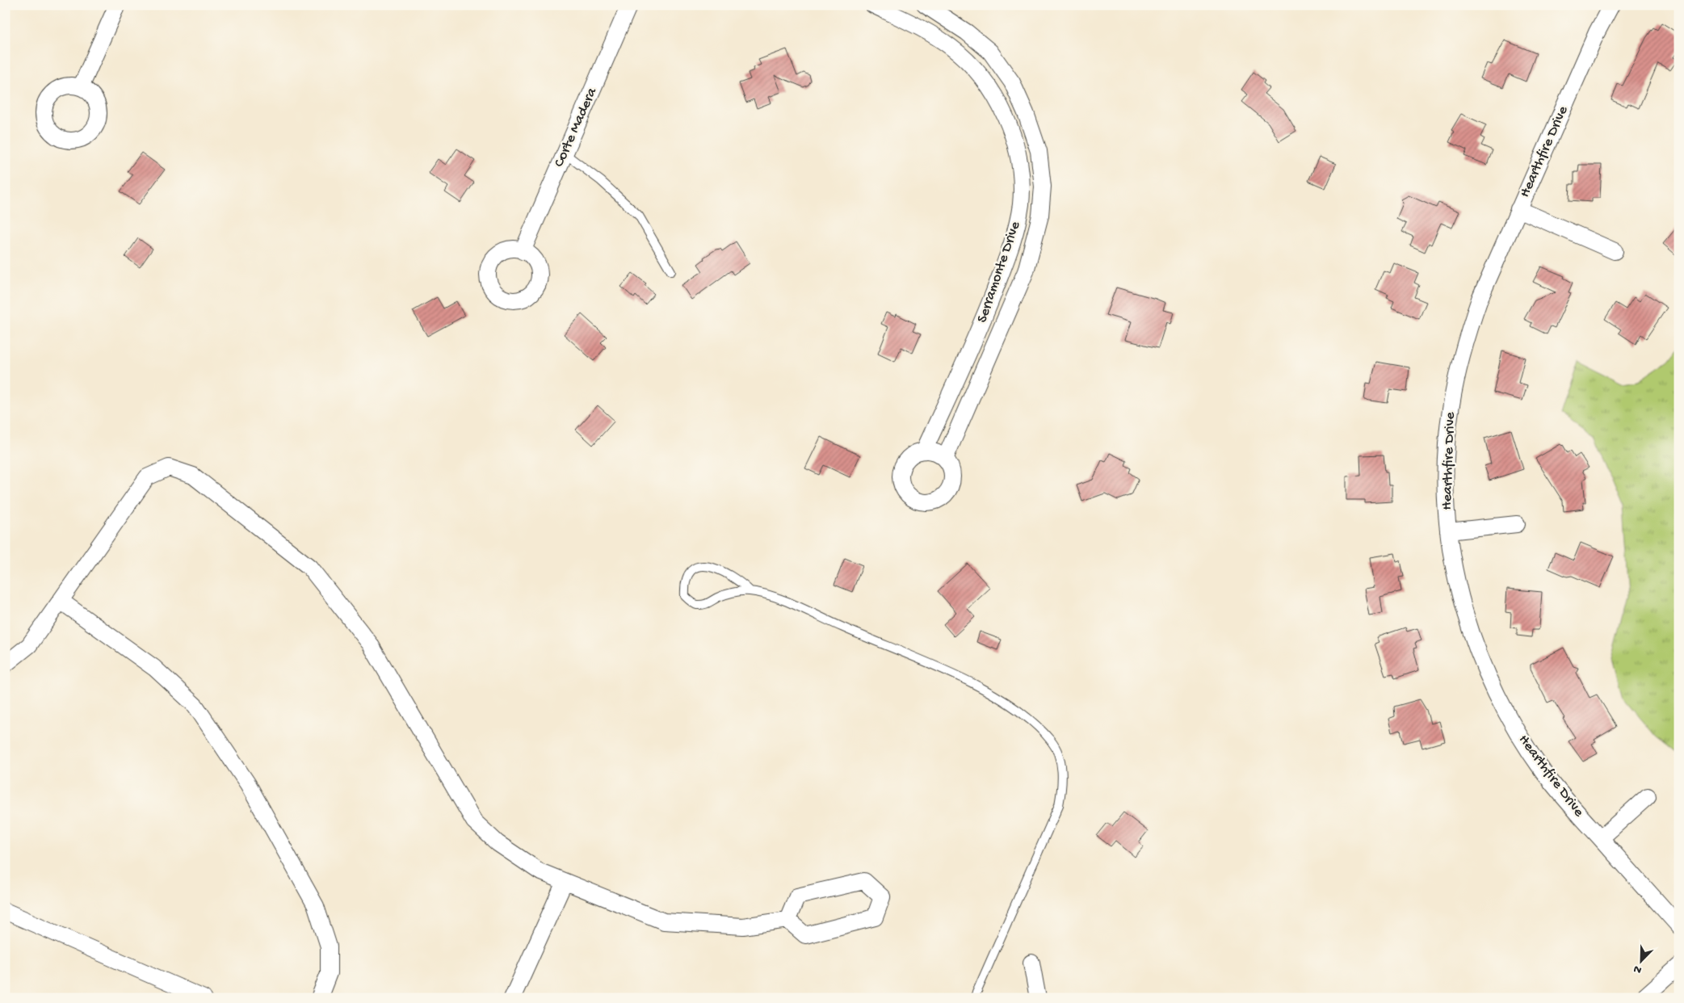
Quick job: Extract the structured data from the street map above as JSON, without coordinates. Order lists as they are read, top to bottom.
{
  "streets": {
    "street": ["Corte Madera", "Hearthfire Drive", "Serramonte Drive"]
  },
  "north": "bottom left"
}
